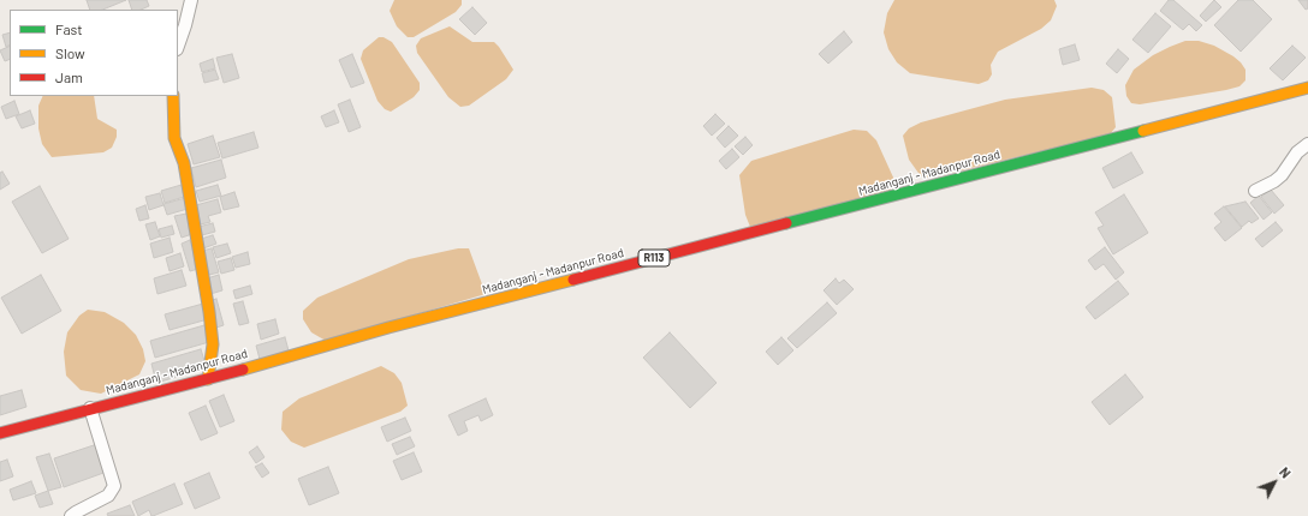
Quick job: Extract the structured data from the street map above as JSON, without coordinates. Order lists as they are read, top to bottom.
{
  "streets": {
    "main road": ["Madanganj - Madanpur Road", "R113"]
  },
  "legend": ["Fast", "Slow", "Jam"],
  "north": "top right"
}
